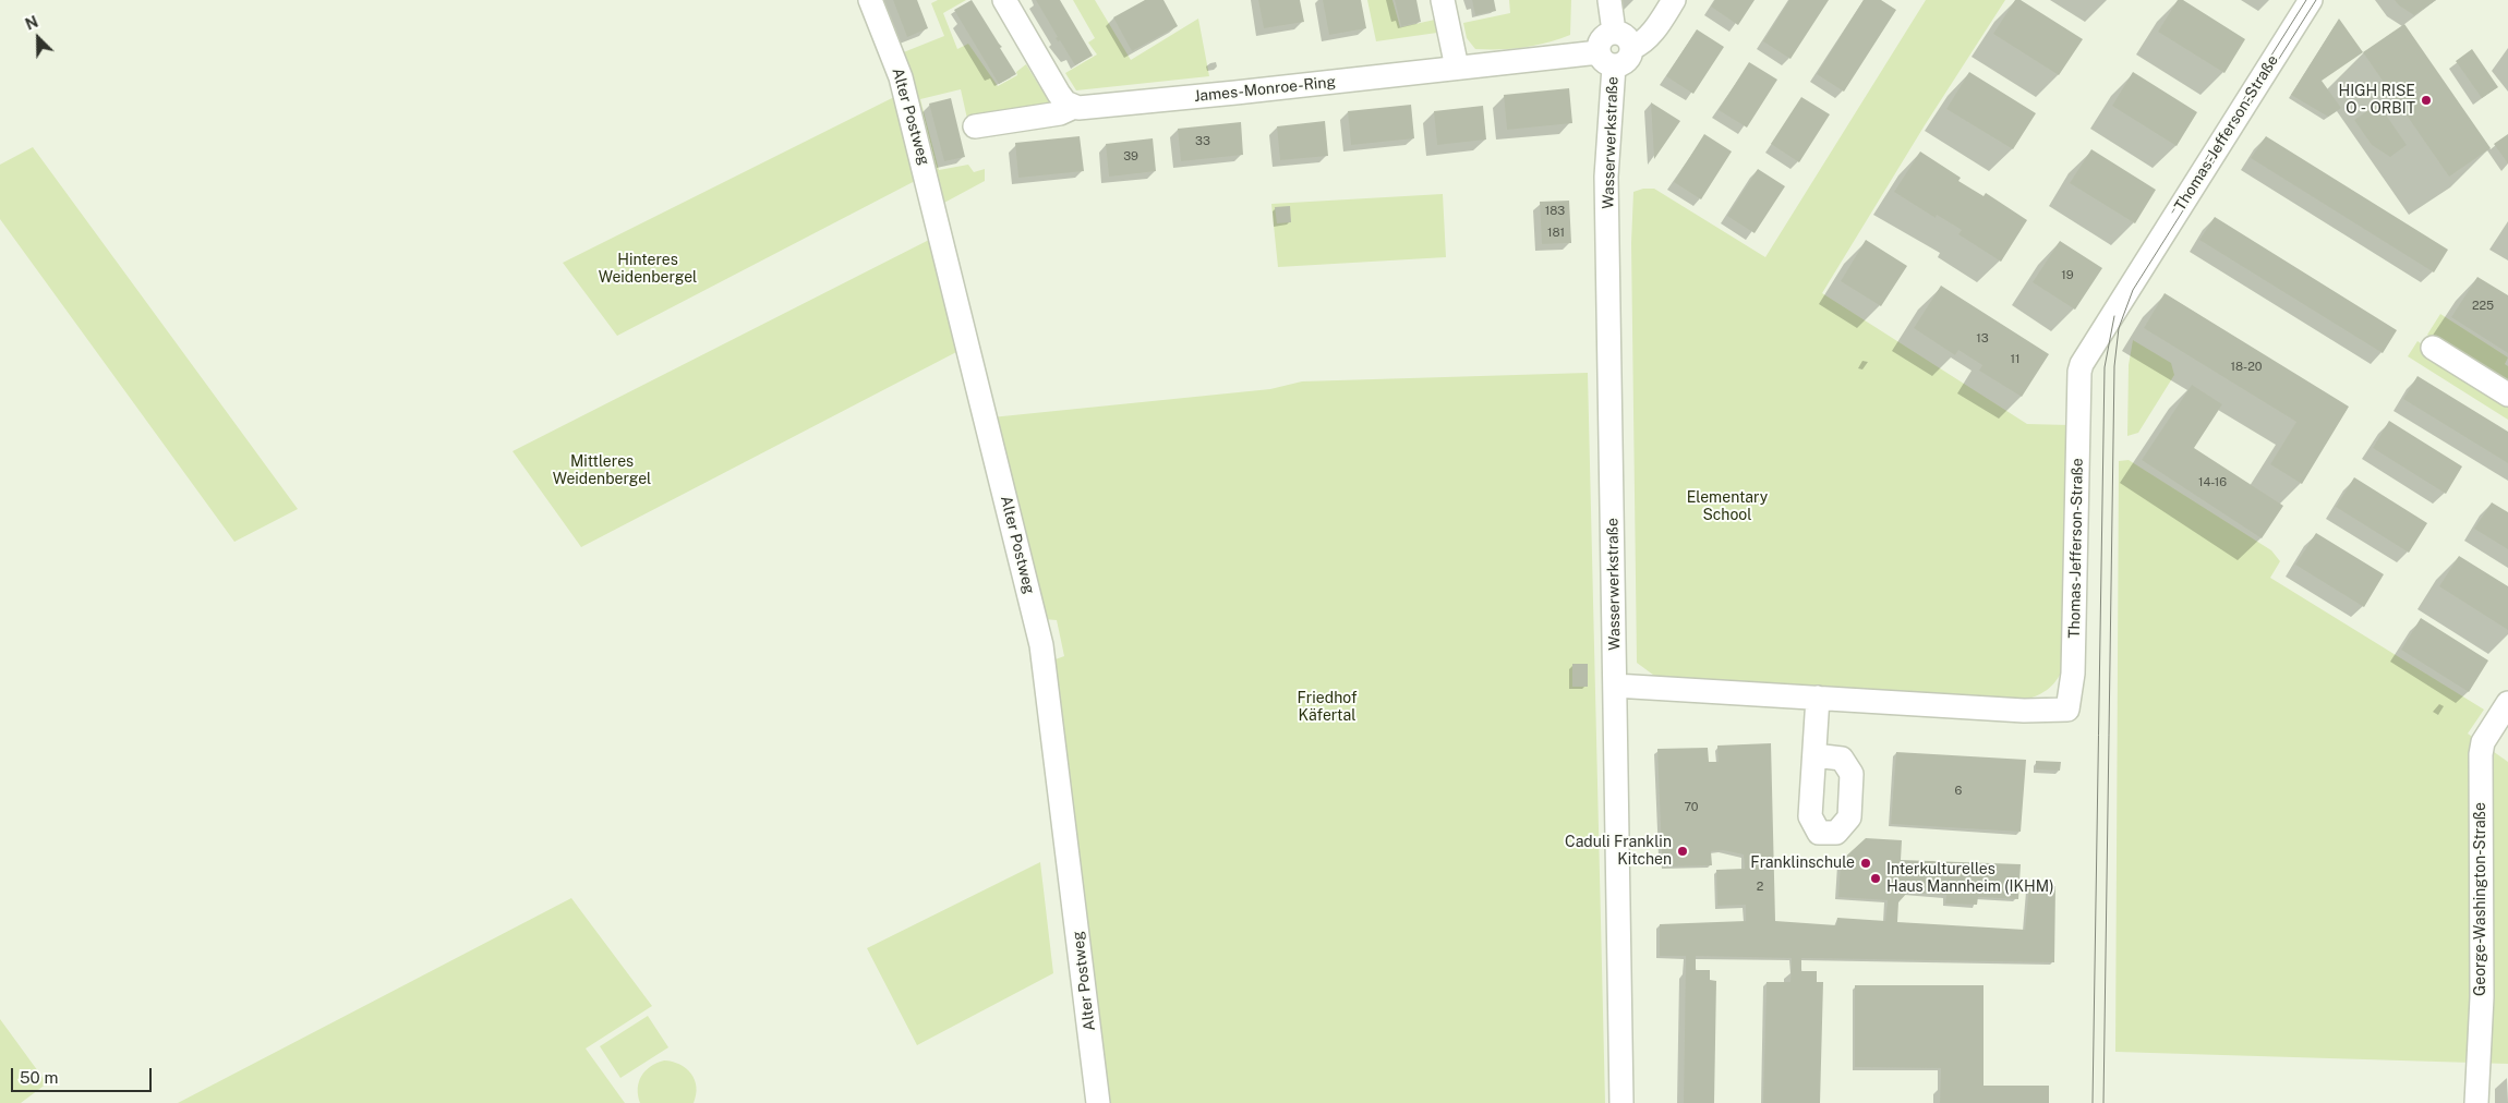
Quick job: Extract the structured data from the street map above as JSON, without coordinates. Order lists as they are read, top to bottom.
{
  "streets": {
    "street": [
      "James-Monroe-Ring",
      "Alter Postweg",
      "Thomas-Jefferson-Straße",
      "Wasserwerkstraße",
      "George-Washington-Straße"
    ]
  },
  "crossings": [
    ["James-Monroe-Ring", "Wasserwerkstraße"],
    ["Thomas-Jefferson-Straße", "Wasserwerkstraße"]
  ],
  "parks": [
    "Hinteres Weidenbergel",
    "Mittleres Weidenbergel",
    "Elementary School",
    "Friedhof Käfertal"
  ],
  "places": [
    "HIGH RISE O - ORBIT",
    "Caduli Franklin Kitchen",
    "Franklinschule",
    "Interkulturelles Haus Mannheim (IKHM)"
  ],
  "house_numbers": [
    "33",
    "39",
    "183",
    "181",
    "19",
    "225",
    "13",
    "11",
    "18-20",
    "14-16",
    "6",
    "70",
    "2"
  ],
  "scale_bar": "50 m",
  "north": "top left"
}
